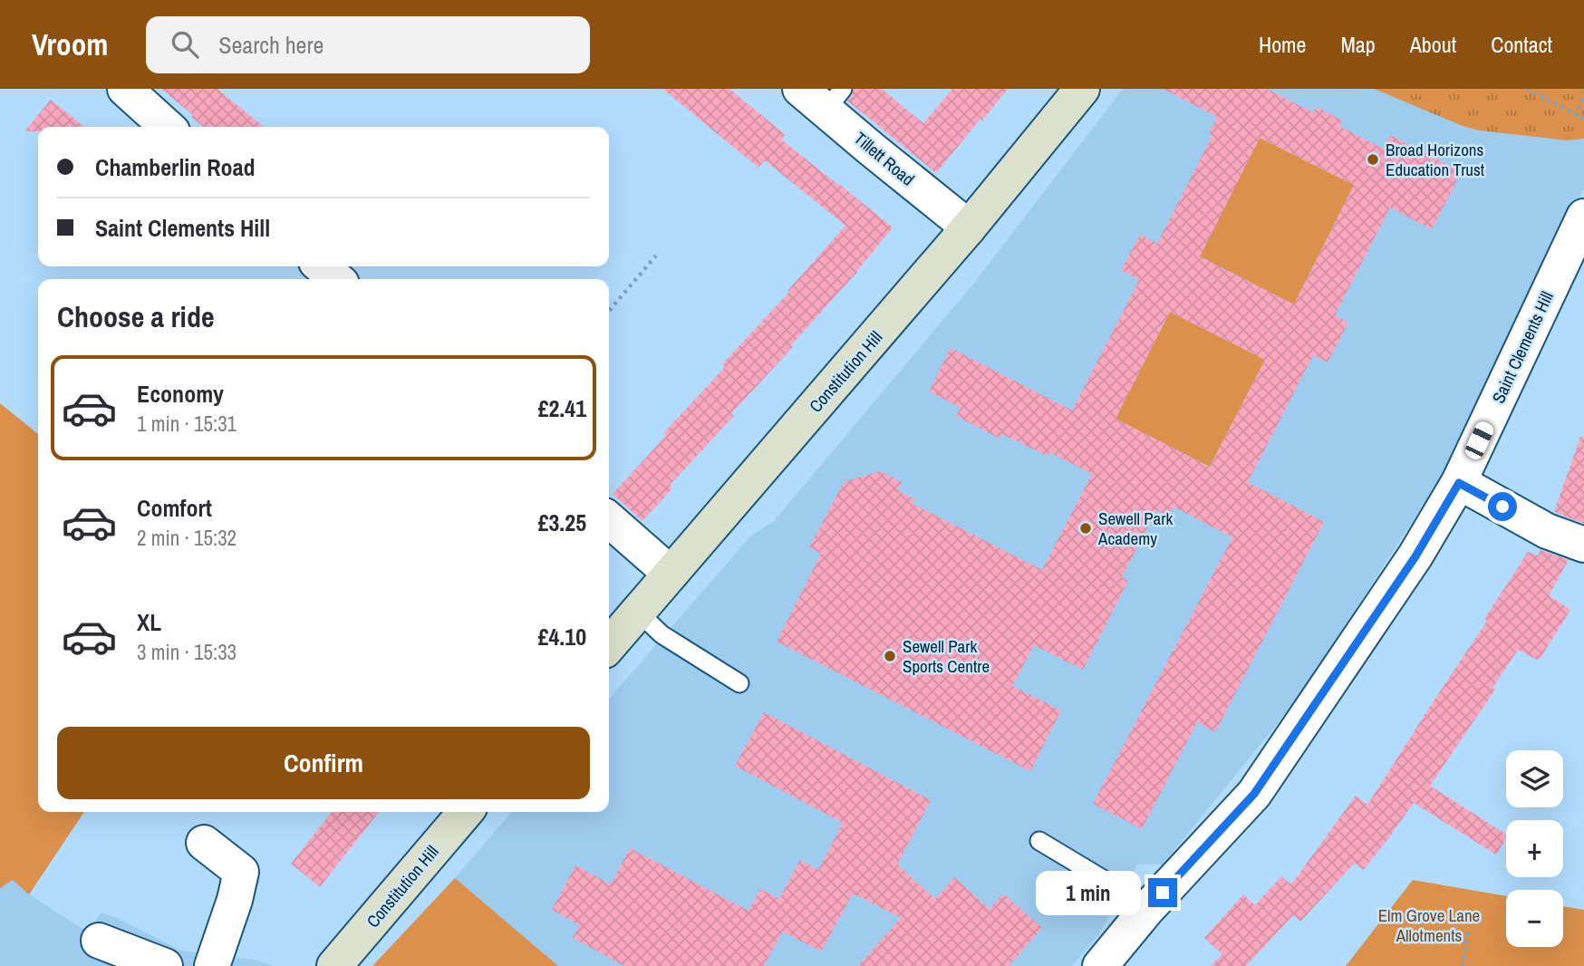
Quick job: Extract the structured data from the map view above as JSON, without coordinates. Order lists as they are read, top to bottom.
{
  "streets": {
    "main road": ["Constitution Hill"],
    "street": ["Tillett Road", "Saint Clements Hill"]
  },
  "crossings": [
    ["Tillett Road", "Constitution Hill"]
  ],
  "parks": ["Elm Grove Lane Allotments"],
  "places": ["Broad Horizons Education Trust", "Sewell Park Academy", "Sewell Park Sports Centre"],
  "page": {
    "header": "Vroom",
    "search": "Search here",
    "nav": [
      "Home",
      "Map",
      "About",
      "Contact"
    ],
    "banner": ["Chamberlin Road", "Saint Clements Hill"],
    "heading": "Choose a ride",
    "list": [
      {
        "name": "Economy",
        "note": "1 min · 15:31",
        "value": "£2.41"
      },
      {
        "name": "Comfort",
        "note": "2 min · 15:32",
        "value": "£3.25"
      },
      {
        "name": "XL",
        "note": "3 min · 15:33",
        "value": "£4.10"
      }
    ],
    "buttons": "Confirm",
    "map_buttons": ["+", "−"],
    "bubble": "1 min"
  }
}
